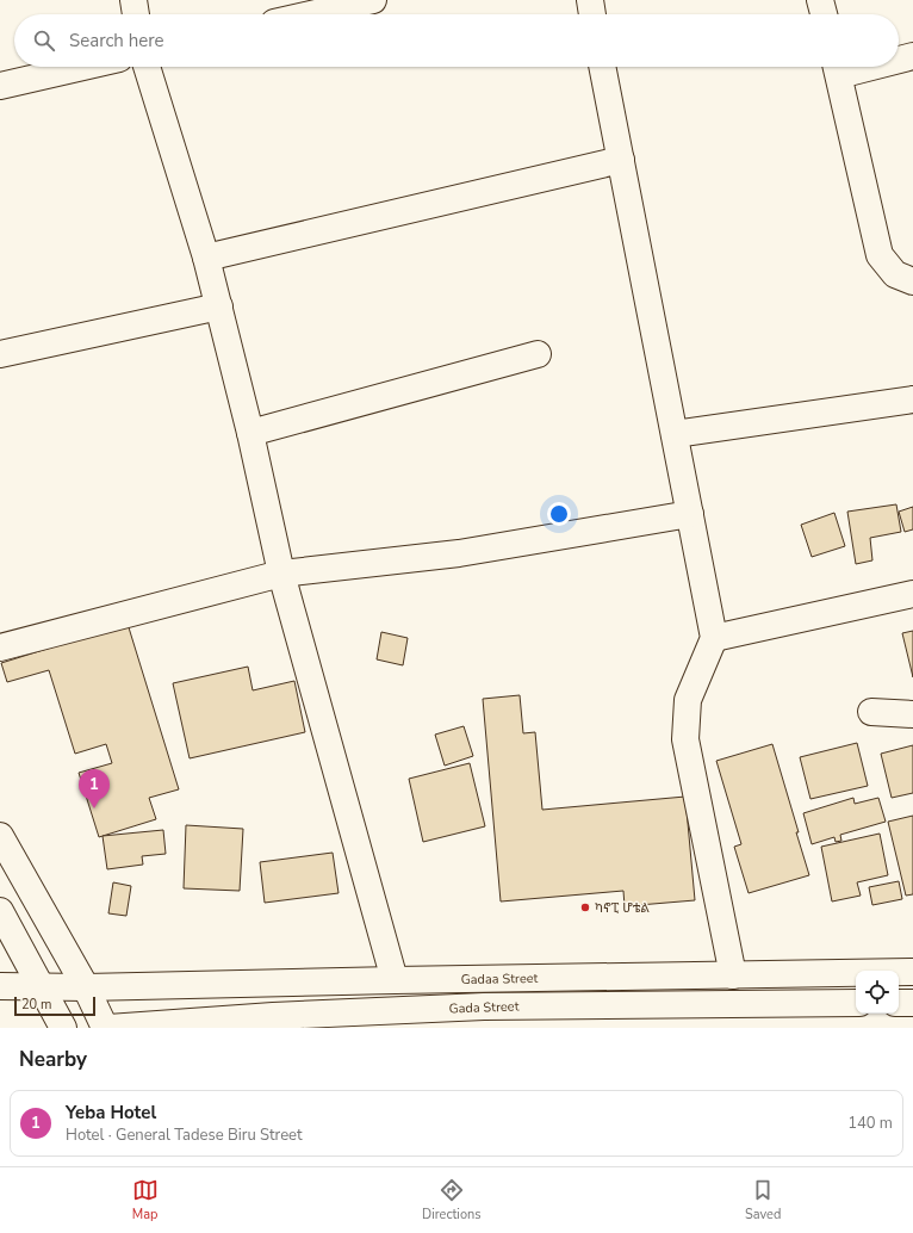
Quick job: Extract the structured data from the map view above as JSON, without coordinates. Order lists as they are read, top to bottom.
{
  "streets": {
    "street": ["Gadaa Street", "Gada Street"]
  },
  "places": ["ካኖፒ ሆቴል"],
  "scale_bar": "20 m",
  "page": {
    "search": "Search here",
    "pins": "1",
    "scale": "20 m",
    "heading": "Nearby",
    "list": [
      {
        "mark": "1",
        "name": "Yeba Hotel",
        "note": "Hotel · General Tadese Biru Street",
        "value": "140 m"
      }
    ],
    "nav": ["Map", "Directions", "Saved"]
  }
}
